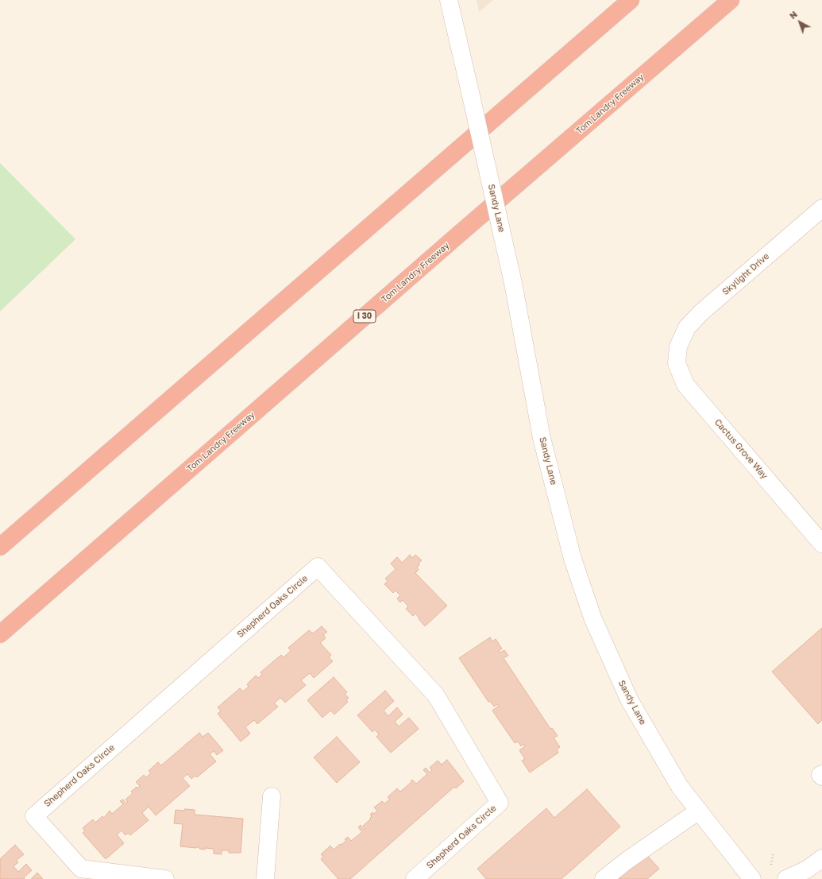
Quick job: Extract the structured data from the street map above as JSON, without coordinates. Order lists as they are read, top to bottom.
{
  "streets": {
    "highway": ["Tom Landry Freeway", "I 30"],
    "street": [
      "Sandy Lane",
      "Skylight Drive",
      "Cactus Grove Way",
      "Shepherd Oaks Circle"
    ]
  },
  "crossings": [
    ["Skylight Drive", "Cactus Grove Way"]
  ],
  "north": "top left"
}
